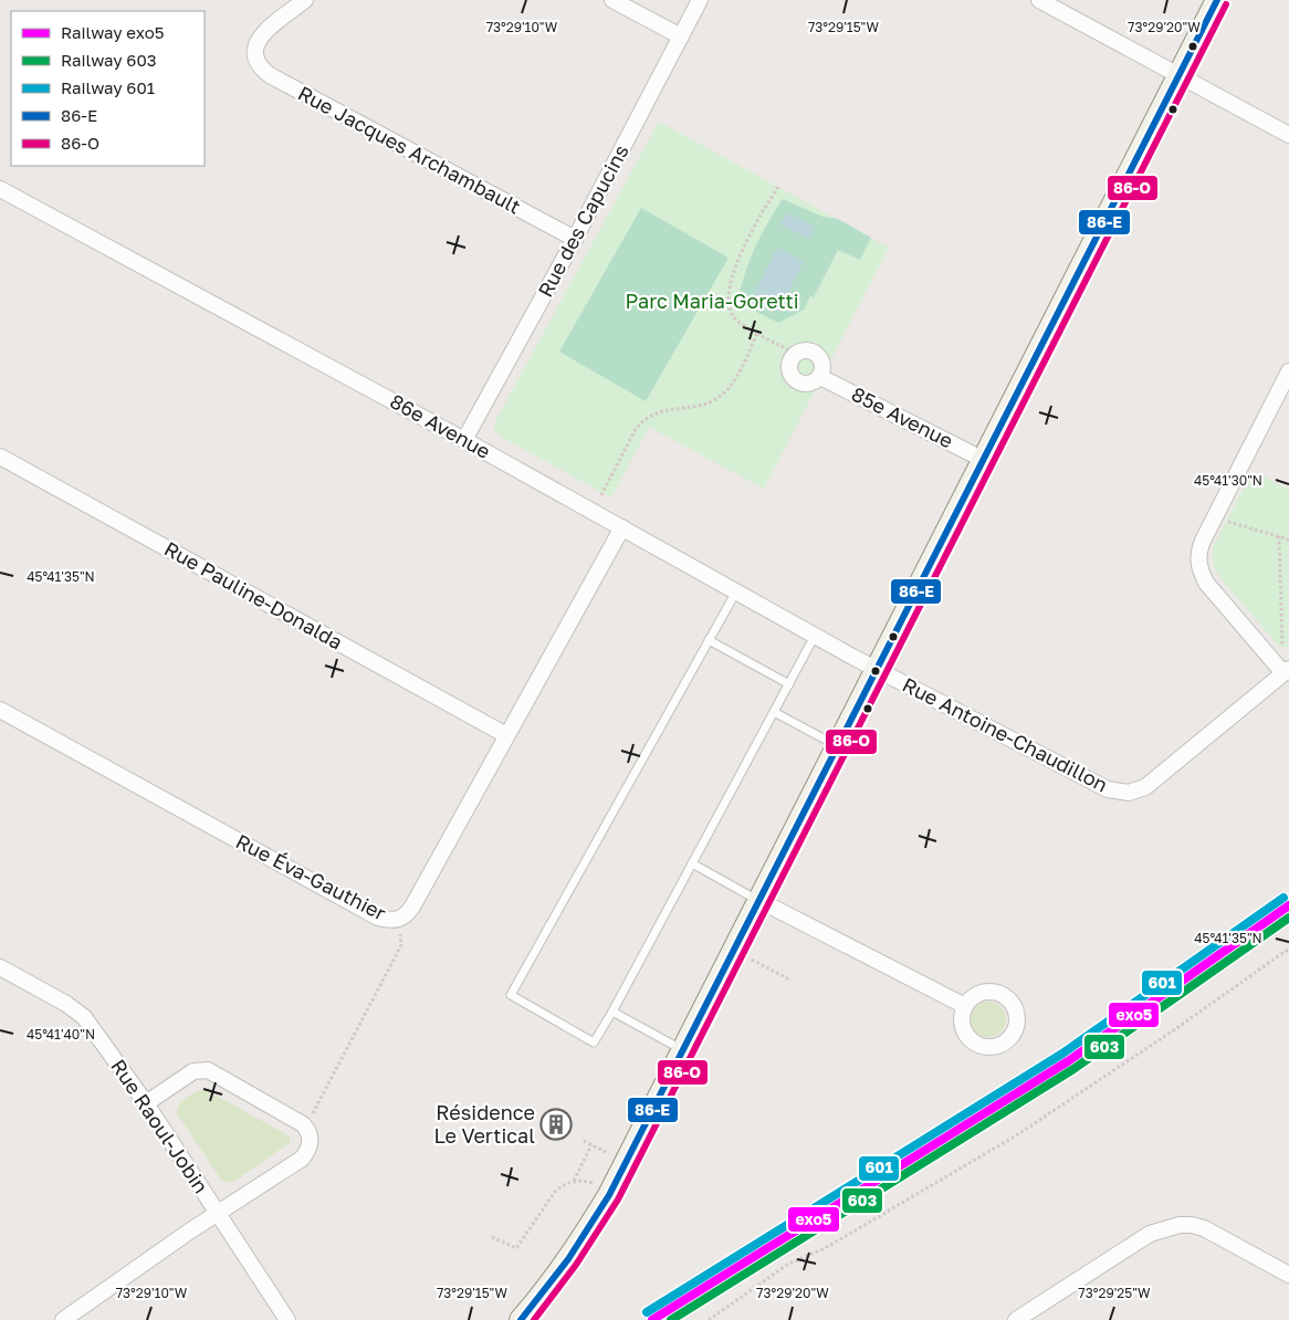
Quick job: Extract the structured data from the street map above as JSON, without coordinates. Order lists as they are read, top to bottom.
{
  "streets": {
    "street": [
      "Rue Jacques Archambault",
      "Rue des Capucins",
      "85e Avenue",
      "86e Avenue",
      "Rue Pauline-Donalda",
      "Rue Antoine-Chaudillon",
      "Rue Éva-Gauthier",
      "Rue Raoul-Jobin"
    ]
  },
  "crossings": [
    ["Rue Jacques Archambault", "Rue des Capucins"],
    ["Rue des Capucins", "86e Avenue"],
    ["86e Avenue", "Rue Antoine-Chaudillon"],
    ["86e Avenue", "Rue Éva-Gauthier"],
    ["Rue Pauline-Donalda", "Rue Éva-Gauthier"]
  ],
  "parks": ["Parc Maria-Goretti"],
  "places": {
    "building": ["Résidence Le Vertical"]
  },
  "lines": [
    "transit line 86-E",
    "transit line 86-O",
    "rail line 601",
    "rail line exo5",
    "rail line 603"
  ],
  "legend": [
    "Railway exo5",
    "Railway 603",
    "Railway 601",
    "86-E",
    "86-O"
  ],
  "coordinates": [
    "73°29'10\"W",
    "73°29'15\"W",
    "73°29'20\"W",
    "45°41'30\"N",
    "45°41'35\"N",
    "45°41'40\"N",
    "73°29'25\"W"
  ]
}
